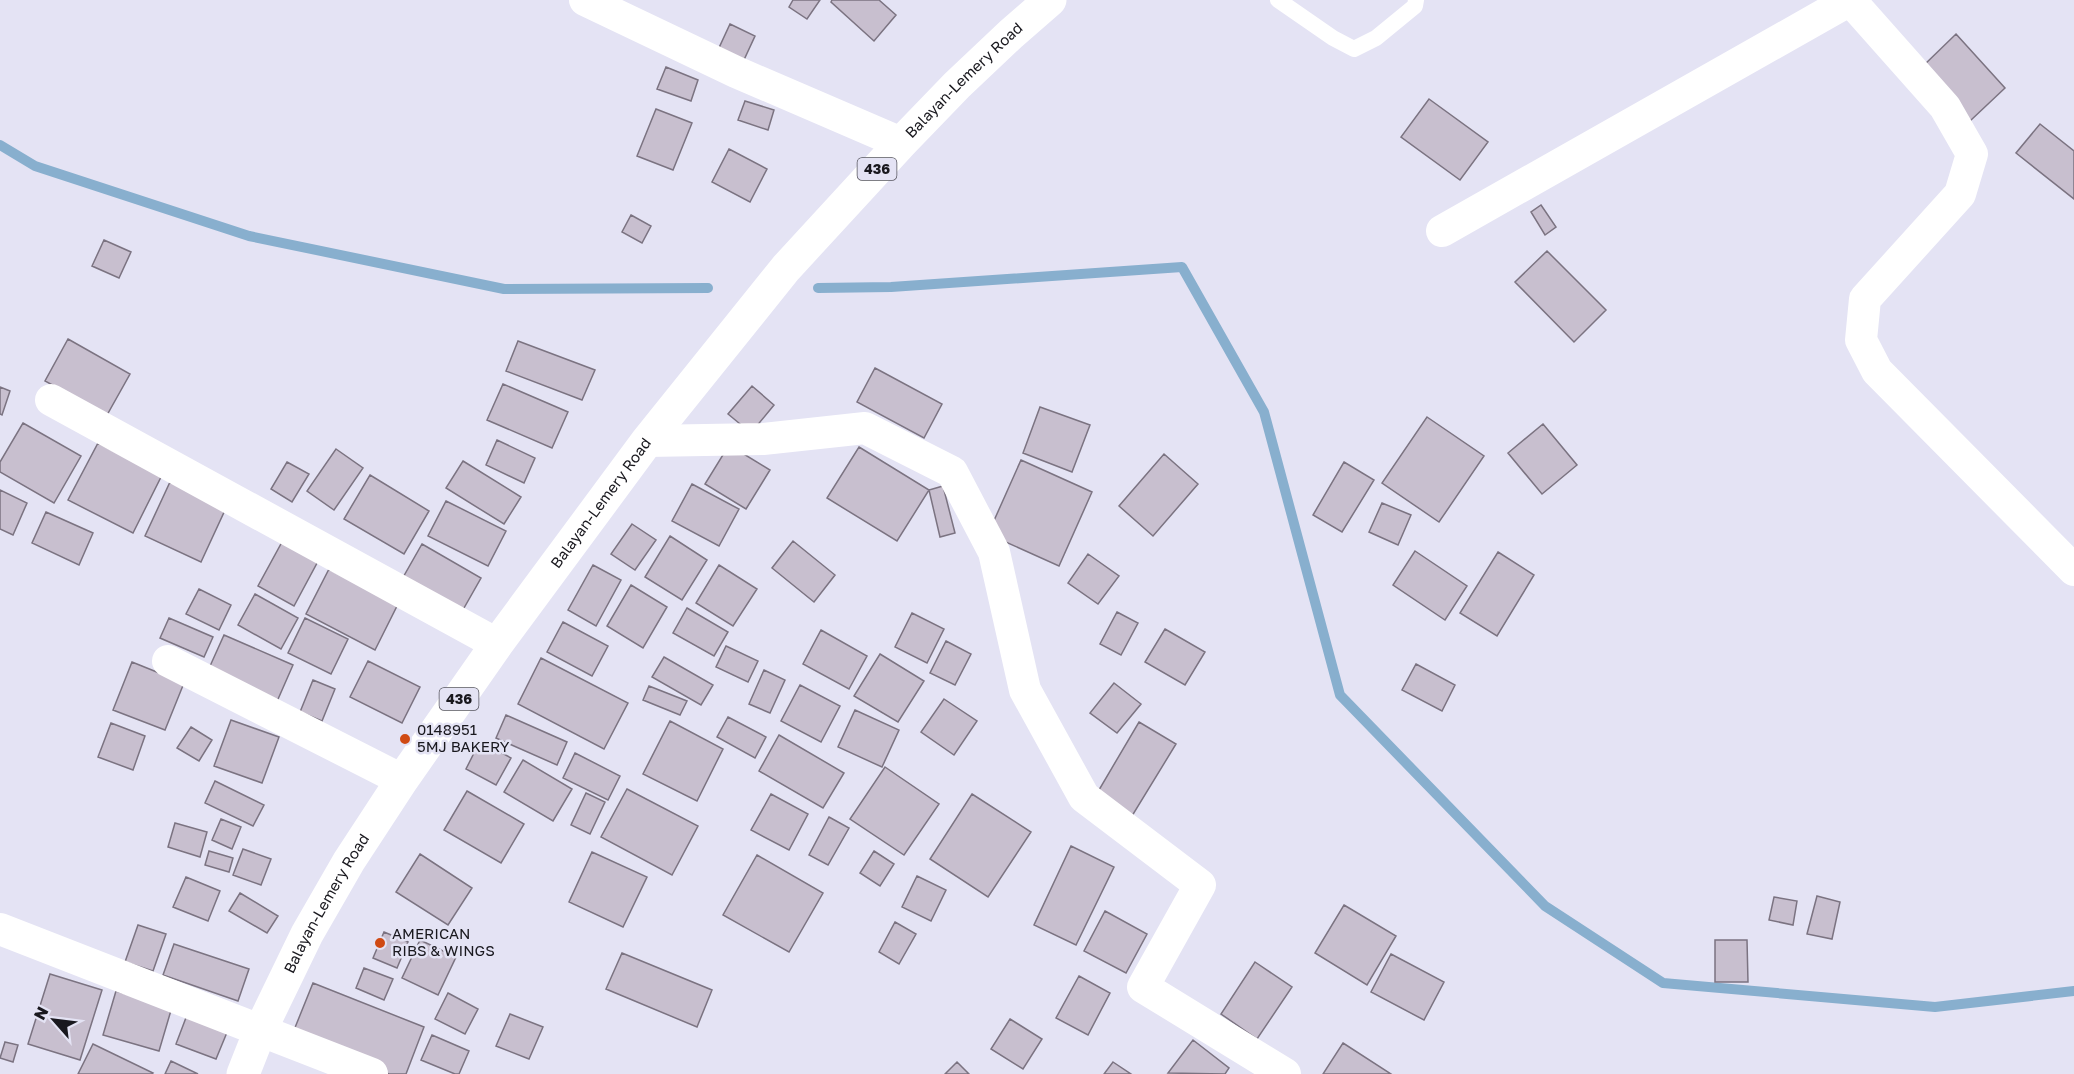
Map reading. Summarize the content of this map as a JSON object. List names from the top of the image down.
{
  "streets": {
    "main road": ["Balayan-Lemery Road", "436"]
  },
  "places": ["0148951 5MJ BAKERY", "AMERICAN RIBS & WINGS"],
  "north": "top left"
}
